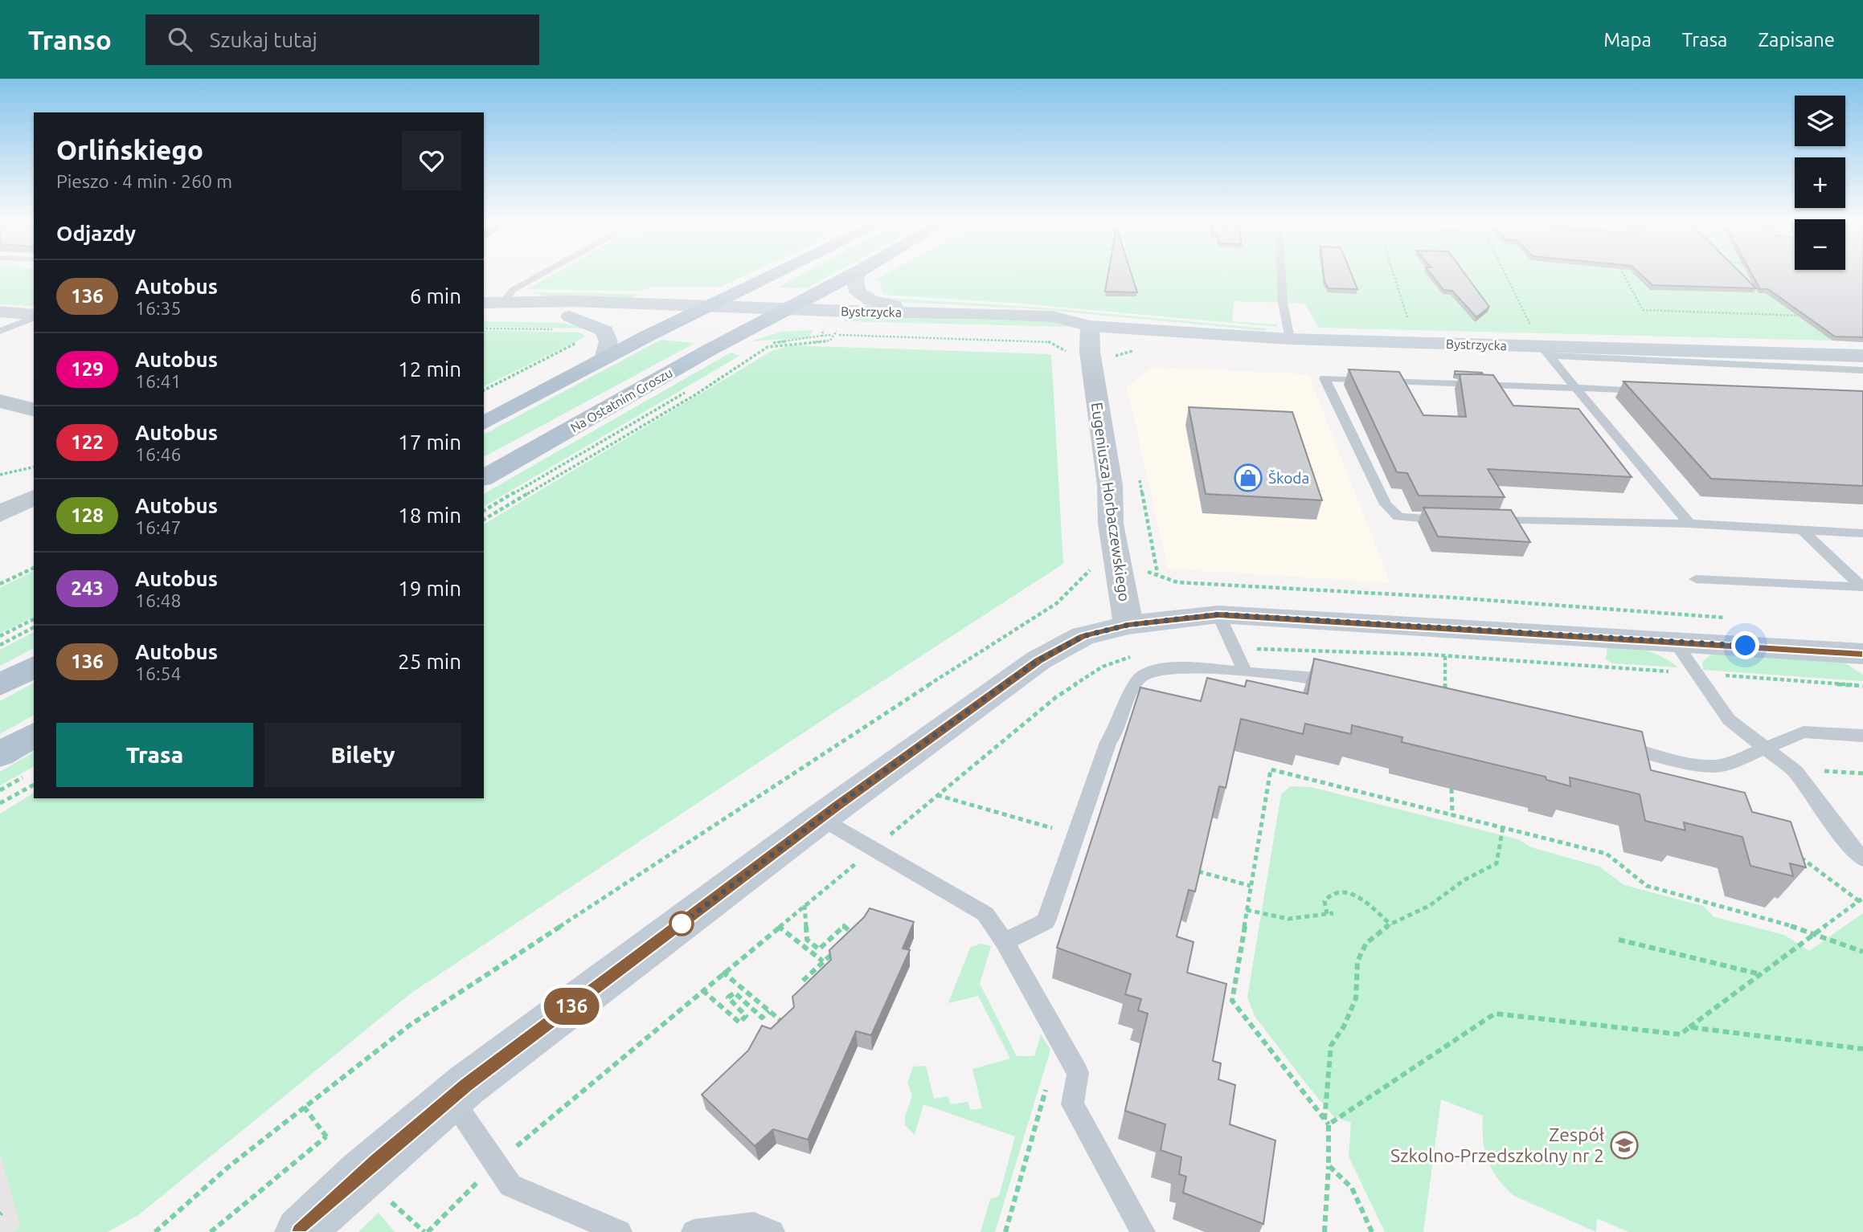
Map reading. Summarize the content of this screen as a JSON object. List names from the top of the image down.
{
  "streets": {
    "main road": ["Na Ostatnim Groszu"],
    "street": ["Bystrzycka", "Eugeniusza Horbaczewskiego"]
  },
  "crossings": [
    ["Bystrzycka", "Na Ostatnim Groszu"],
    ["Bystrzycka", "Eugeniusza Horbaczewskiego"]
  ],
  "places": {
    "shop": ["Škoda"],
    "school or university": ["Zespół Szkolno-Przedszkolny nr 2"]
  },
  "lines": ["bus line 136"],
  "page": {
    "header": "Transo",
    "search": "Szukaj tutaj",
    "nav": ["Mapa", "Trasa", "Zapisane"],
    "on_map": "136",
    "map_buttons": ["+", "−"],
    "heading": [
      ["Orlińskiego", "Pieszo · 4 min · 260 m"],
      "Odjazdy"
    ],
    "list": [
      {
        "mark": "136",
        "name": "Autobus",
        "note": "16:35",
        "value": "6 min"
      },
      {
        "mark": "129",
        "name": "Autobus",
        "note": "16:41",
        "value": "12 min"
      },
      {
        "mark": "122",
        "name": "Autobus",
        "note": "16:46",
        "value": "17 min"
      },
      {
        "mark": "128",
        "name": "Autobus",
        "note": "16:47",
        "value": "18 min"
      },
      {
        "mark": "243",
        "name": "Autobus",
        "note": "16:48",
        "value": "19 min"
      },
      {
        "mark": "136",
        "name": "Autobus",
        "note": "16:54",
        "value": "25 min"
      }
    ],
    "buttons": ["Trasa", "Bilety"]
  }
}
